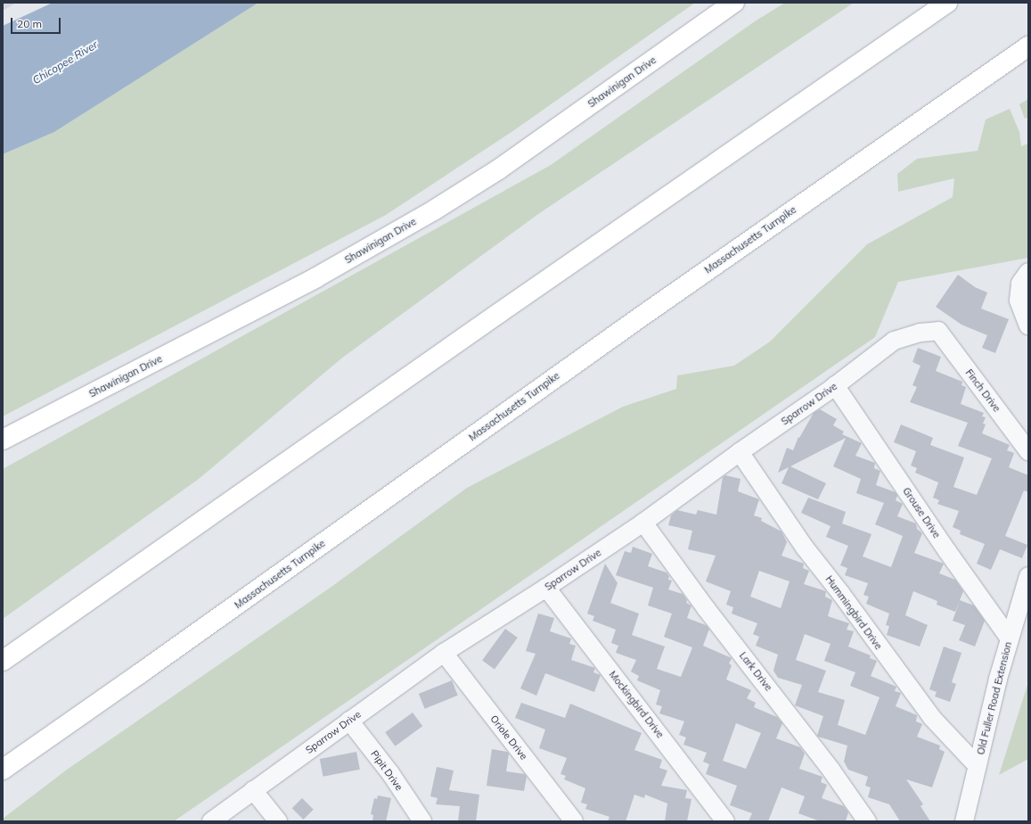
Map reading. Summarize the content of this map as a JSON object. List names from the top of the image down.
{
  "streets": {
    "main road": ["Shawinigan Drive", "Massachusetts Turnpike"],
    "street": [
      "Finch Drive",
      "Sparrow Drive",
      "Grouse Drive",
      "Hummingbird Drive",
      "Lark Drive",
      "Old Fuller Road Extension",
      "Mockingbird Drive",
      "Oriole Drive",
      "Pipit Drive"
    ]
  },
  "crossings": [
    ["Finch Drive", "Sparrow Drive"],
    ["Sparrow Drive", "Grouse Drive"],
    ["Sparrow Drive", "Hummingbird Drive"],
    ["Sparrow Drive", "Lark Drive"],
    ["Sparrow Drive", "Mockingbird Drive"],
    ["Sparrow Drive", "Oriole Drive"],
    ["Sparrow Drive", "Pipit Drive"],
    ["Grouse Drive", "Old Fuller Road Extension"],
    ["Hummingbird Drive", "Old Fuller Road Extension"]
  ],
  "water": ["Chicopee River"],
  "scale_bar": "20 m"
}
